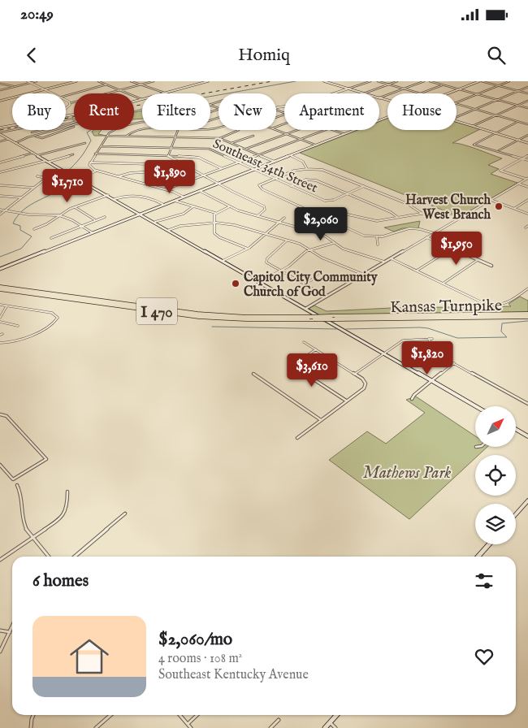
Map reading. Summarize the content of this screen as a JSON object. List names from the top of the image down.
{
  "streets": {
    "highway": ["Kansas Turnpike", "I 470"],
    "street": ["Southeast 34th Street"]
  },
  "parks": ["Mathews Park"],
  "places": ["Harvest Church West Branch", "Capitol City Community Church of God"],
  "north": "top right",
  "page": {
    "status": "20:49",
    "header": "Homiq",
    "chip": [
      "Buy",
      "Rent",
      "Filters",
      "New",
      "Apartment",
      "House"
    ],
    "price": [
      "$1,890",
      "$1,710",
      "$2,060",
      "$1,950",
      "$1,820",
      "$3,610"
    ],
    "heading": "6 homes",
    "list": [
      {
        "name": "$2,060/mo",
        "note": "4 rooms · 108 m² · Southeast Kentucky Avenue"
      }
    ]
  }
}
